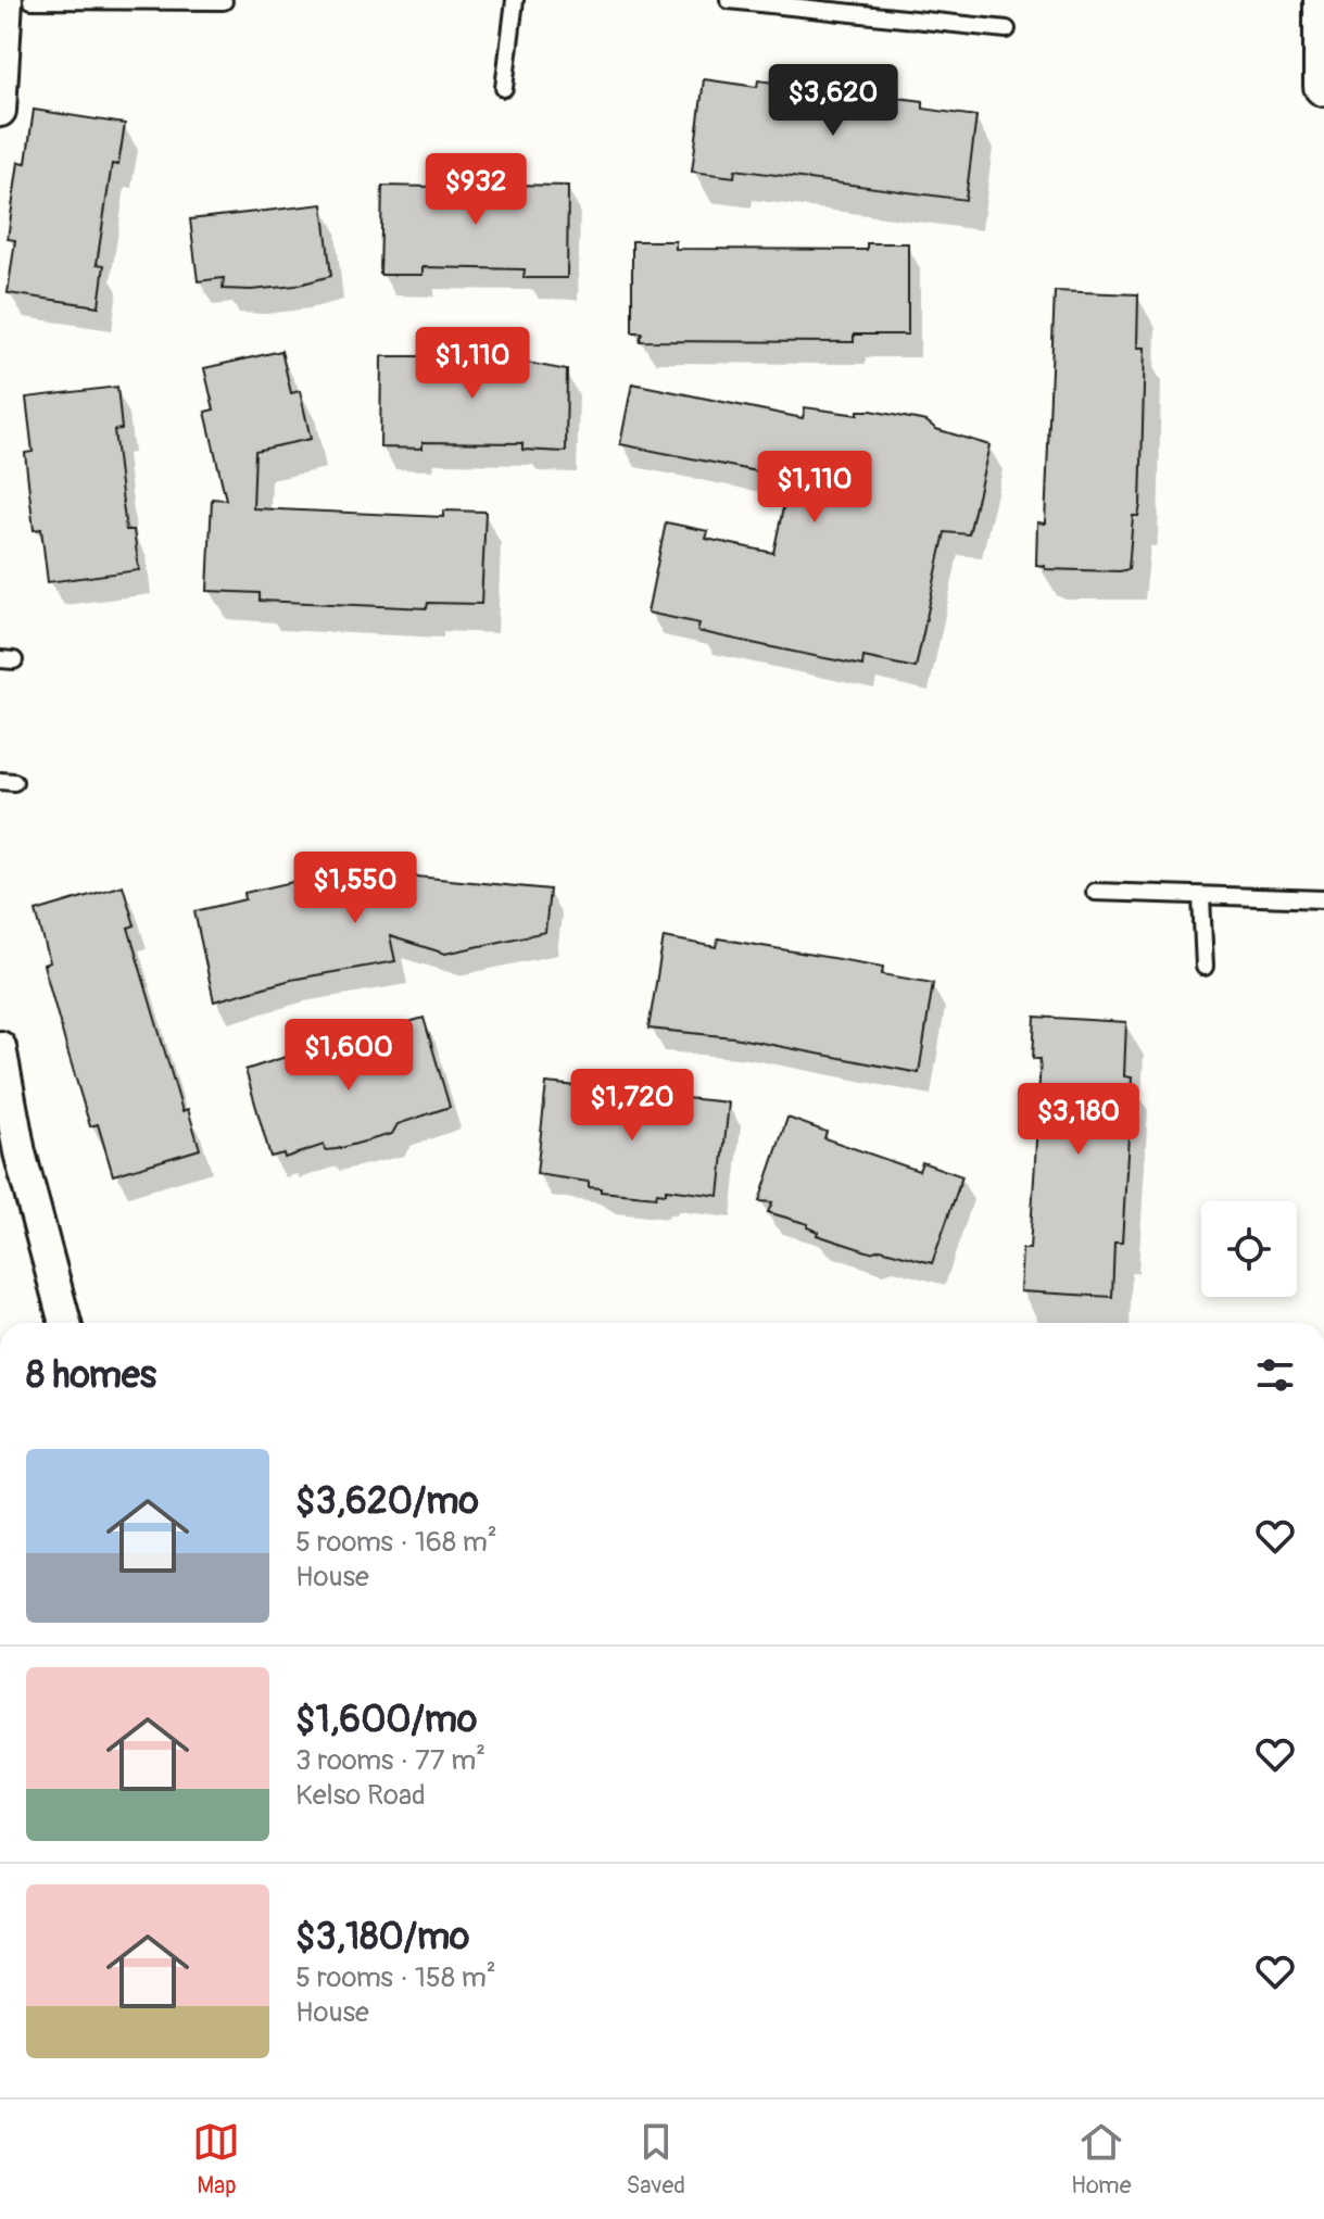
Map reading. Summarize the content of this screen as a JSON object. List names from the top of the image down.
{
  "page": {
    "price": [
      "$3,620",
      "$932",
      "$1,110",
      "$1,110",
      "$1,550",
      "$1,600",
      "$1,720",
      "$3,180"
    ],
    "heading": "8 homes",
    "list": [
      {
        "name": "$3,620/mo",
        "note": "5 rooms · 168 m² · House"
      },
      {
        "name": "$1,600/mo",
        "note": "3 rooms · 77 m² · Kelso Road"
      },
      {
        "name": "$3,180/mo",
        "note": "5 rooms · 158 m² · House"
      }
    ],
    "tabs": ["Map", "Saved", "Home"]
  }
}
